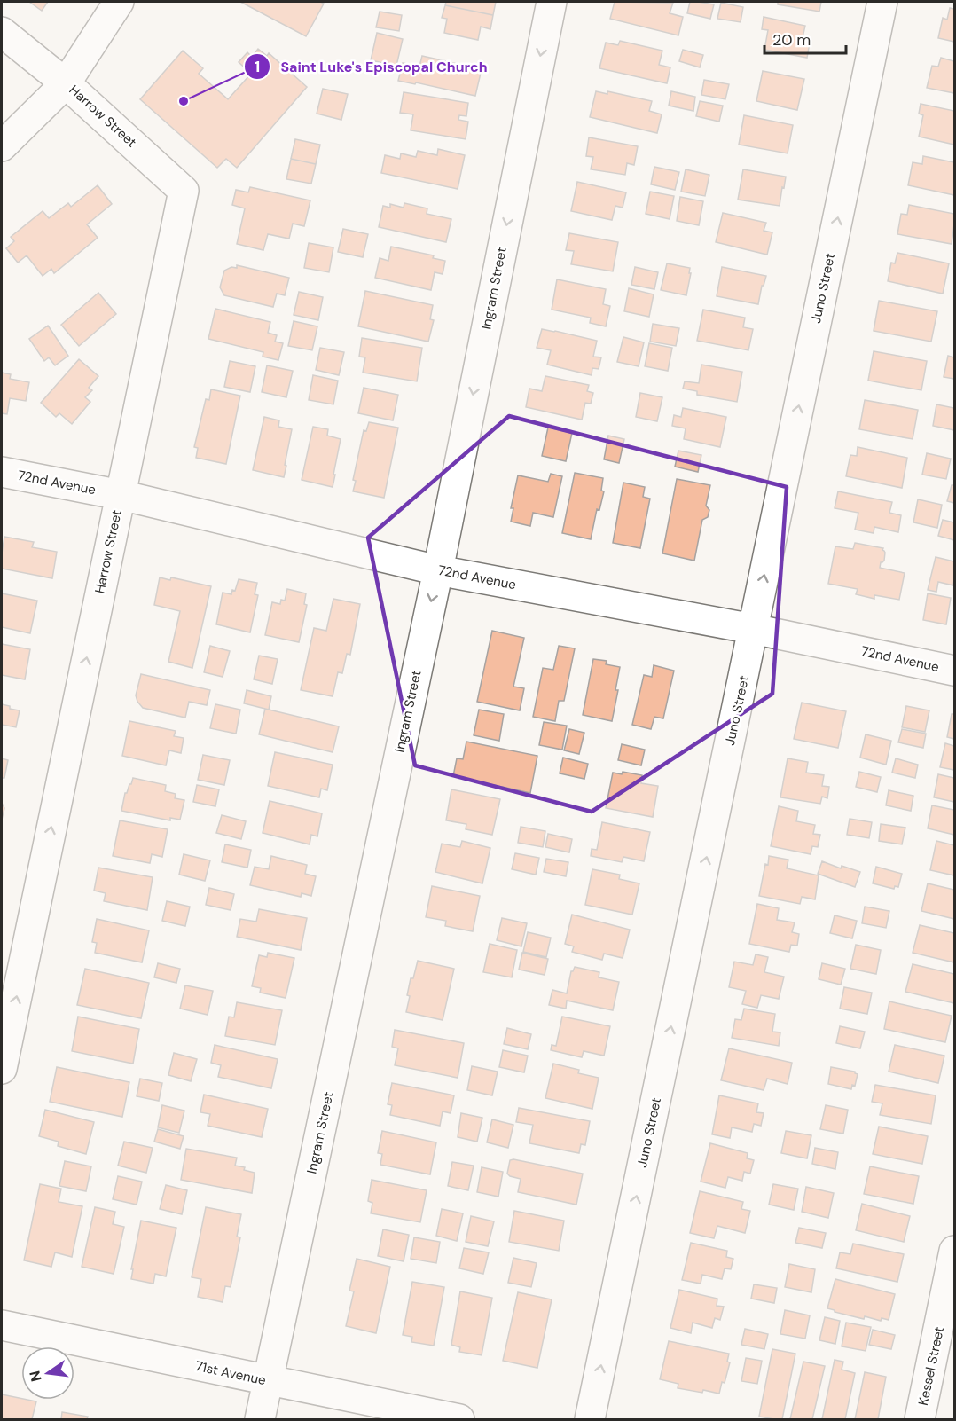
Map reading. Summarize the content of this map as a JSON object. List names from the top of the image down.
{
  "streets": {
    "street": [
      "Harrow Street",
      "Ingram Street",
      "Juno Street",
      "72nd Avenue",
      "Kessel Street",
      "71st Avenue"
    ]
  },
  "crossings": [
    ["Harrow Street", "72nd Avenue"],
    ["Ingram Street", "72nd Avenue"],
    ["Ingram Street", "71st Avenue"],
    ["Juno Street", "72nd Avenue"]
  ],
  "one_way": ["Harrow Street", "Ingram Street", "Juno Street"],
  "places": ["Saint Luke's Episcopal Church"],
  "scale_bar": "20 m",
  "north": "left"
}
